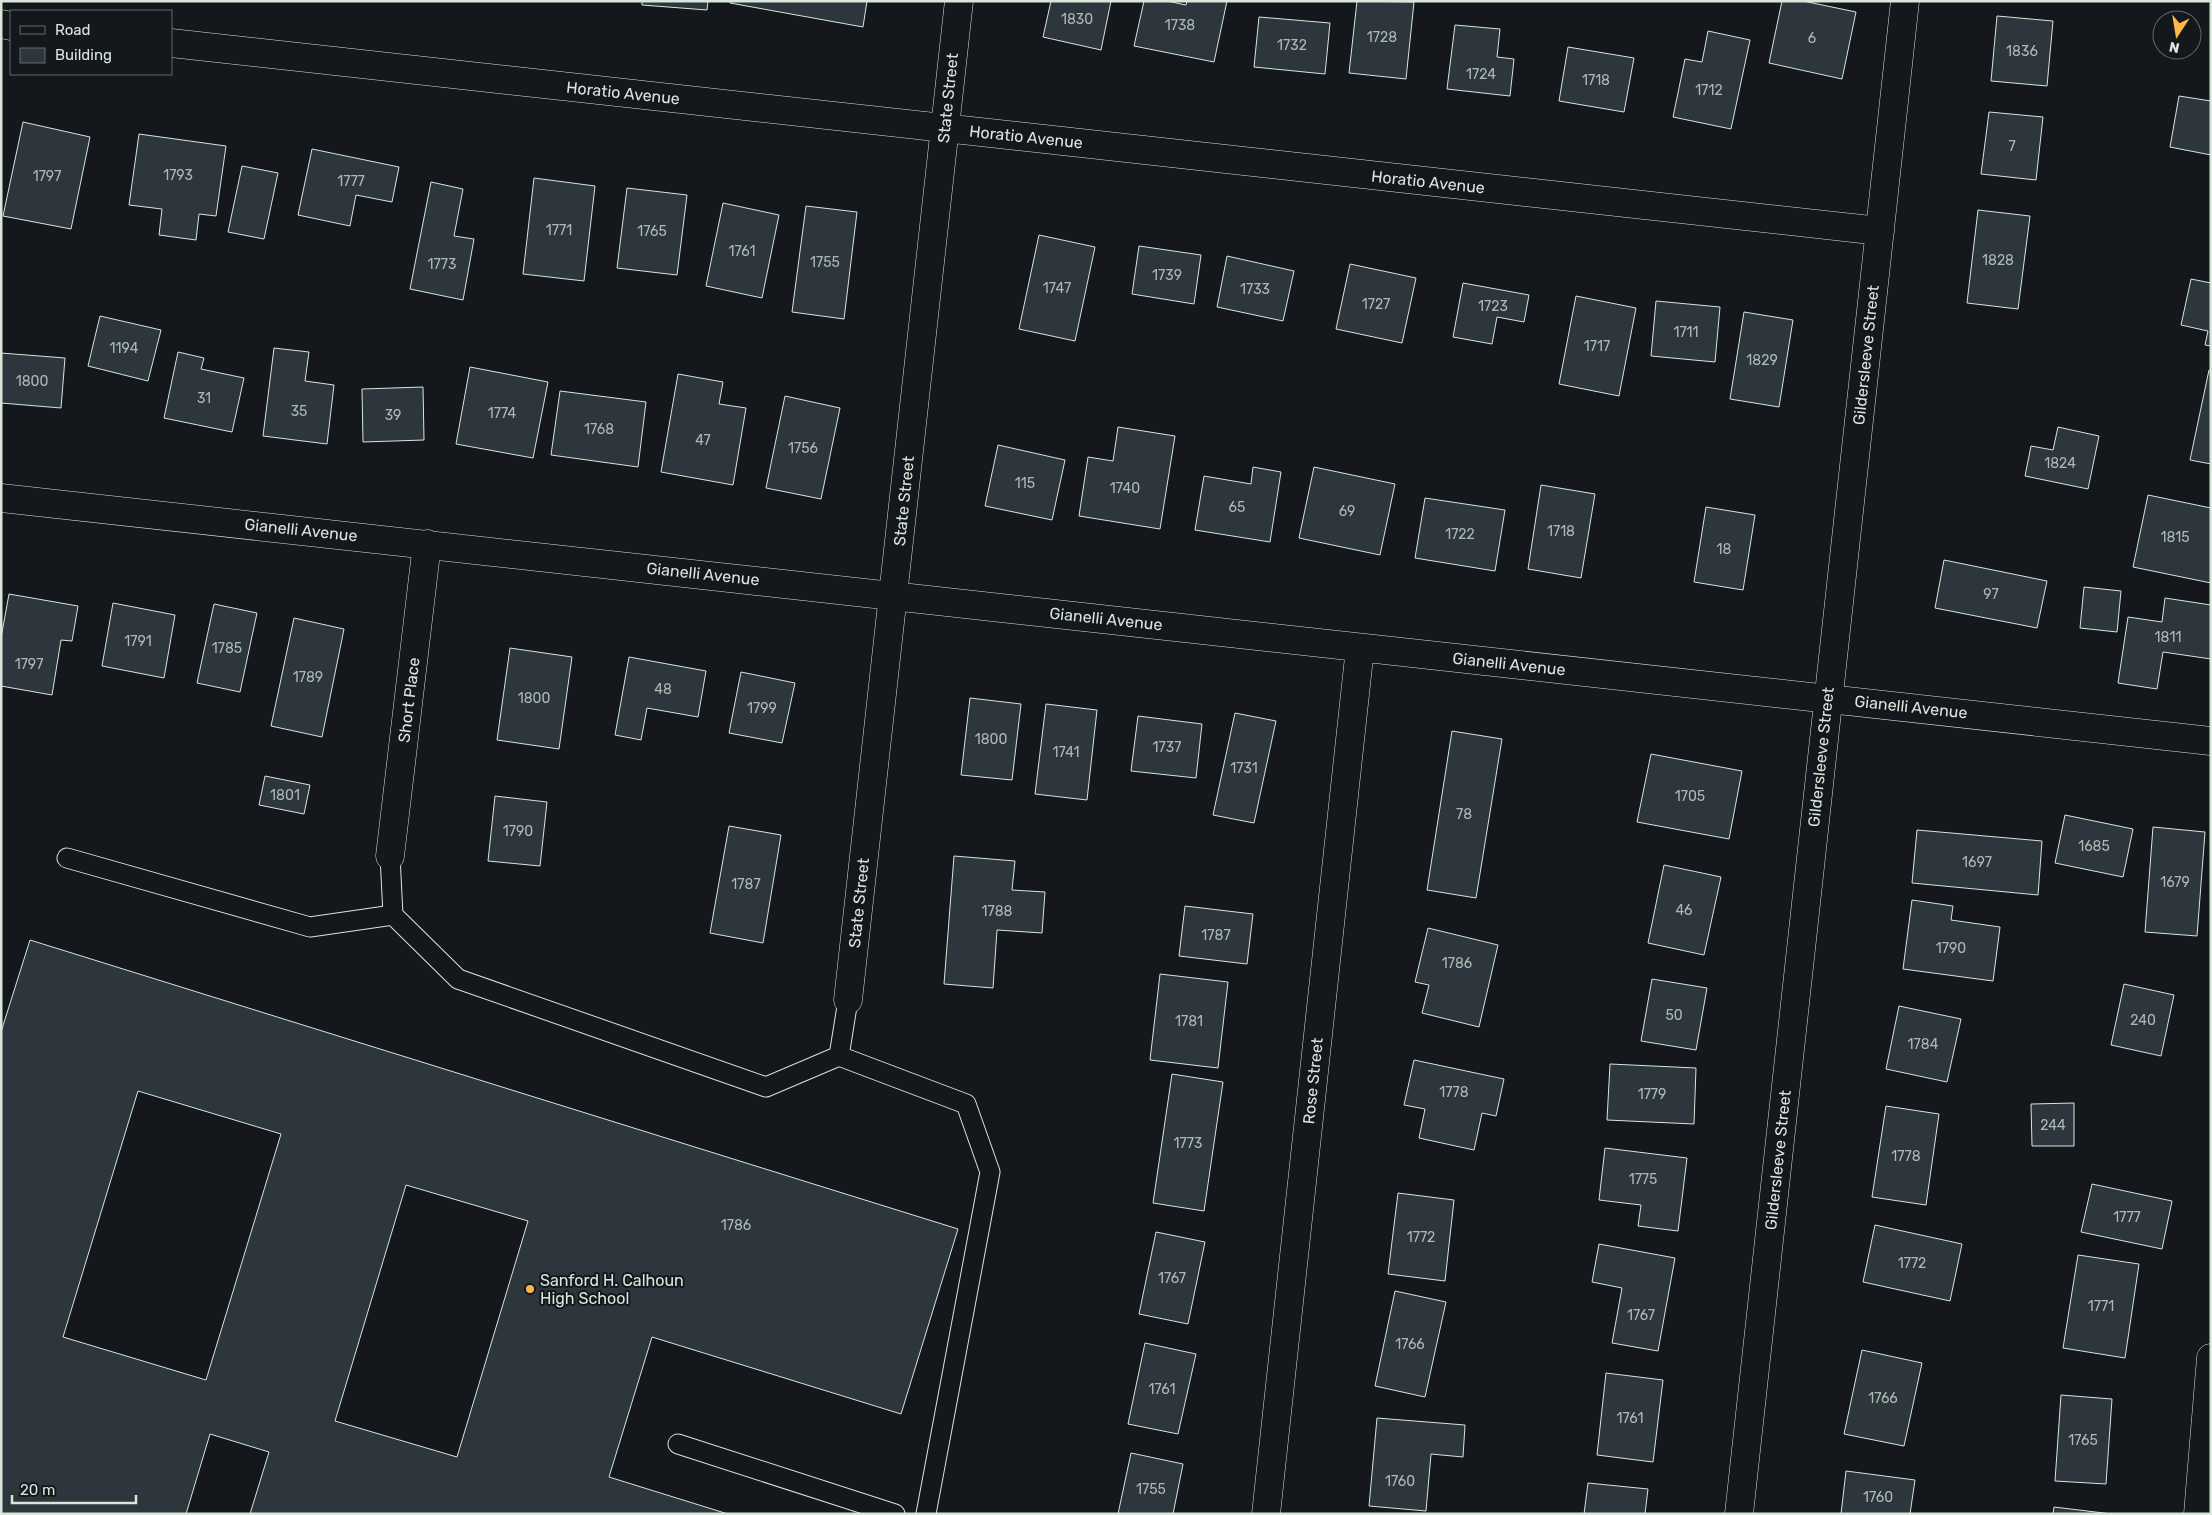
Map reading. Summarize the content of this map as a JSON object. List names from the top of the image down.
{
  "streets": {
    "street": [
      "Horatio Avenue",
      "State Street",
      "Gildersleeve Street",
      "Gianelli Avenue",
      "Short Place",
      "Rose Street"
    ]
  },
  "crossings": [
    ["Horatio Avenue", "State Street"],
    ["Horatio Avenue", "Gildersleeve Street"],
    ["State Street", "Gianelli Avenue"],
    ["Gildersleeve Street", "Gianelli Avenue"],
    ["Gianelli Avenue", "Short Place"],
    ["Gianelli Avenue", "Rose Street"]
  ],
  "places": ["Sanford H. Calhoun High School"],
  "house_numbers": [
    "1830",
    "1738",
    "1728",
    "6",
    "1732",
    "1836",
    "1724",
    "1718",
    "1712",
    "7",
    "1793",
    "1797",
    "1777",
    "1771",
    "1765",
    "1761",
    "1828",
    "1755",
    "1773",
    "1739",
    "1747",
    "1733",
    "1727",
    "1723",
    "1711",
    "1717",
    "1194",
    "1829",
    "1800",
    "31",
    "35",
    "1774",
    "39",
    "1768",
    "47",
    "1756",
    "1824",
    "115",
    "1740",
    "65",
    "69",
    "1718",
    "1722",
    "1815",
    "18",
    "97",
    "1811",
    "1791",
    "1785",
    "1797",
    "1789",
    "48",
    "1800",
    "1799",
    "1800",
    "1737",
    "1741",
    "1731",
    "1801",
    "1705",
    "78",
    "1790",
    "1685",
    "1697",
    "1679",
    "1787",
    "46",
    "1788",
    "1787",
    "1790",
    "1786",
    "50",
    "240",
    "1781",
    "1784",
    "1778",
    "1779",
    "244",
    "1773",
    "1778",
    "1775",
    "1777",
    "1786",
    "1772",
    "1772",
    "1767",
    "1771",
    "1767",
    "1766",
    "1761",
    "1766",
    "1761",
    "1765",
    "1760",
    "1755",
    "1760"
  ],
  "legend": ["Road", "Building"],
  "scale_bar": "20 m",
  "north": "bottom"
}
